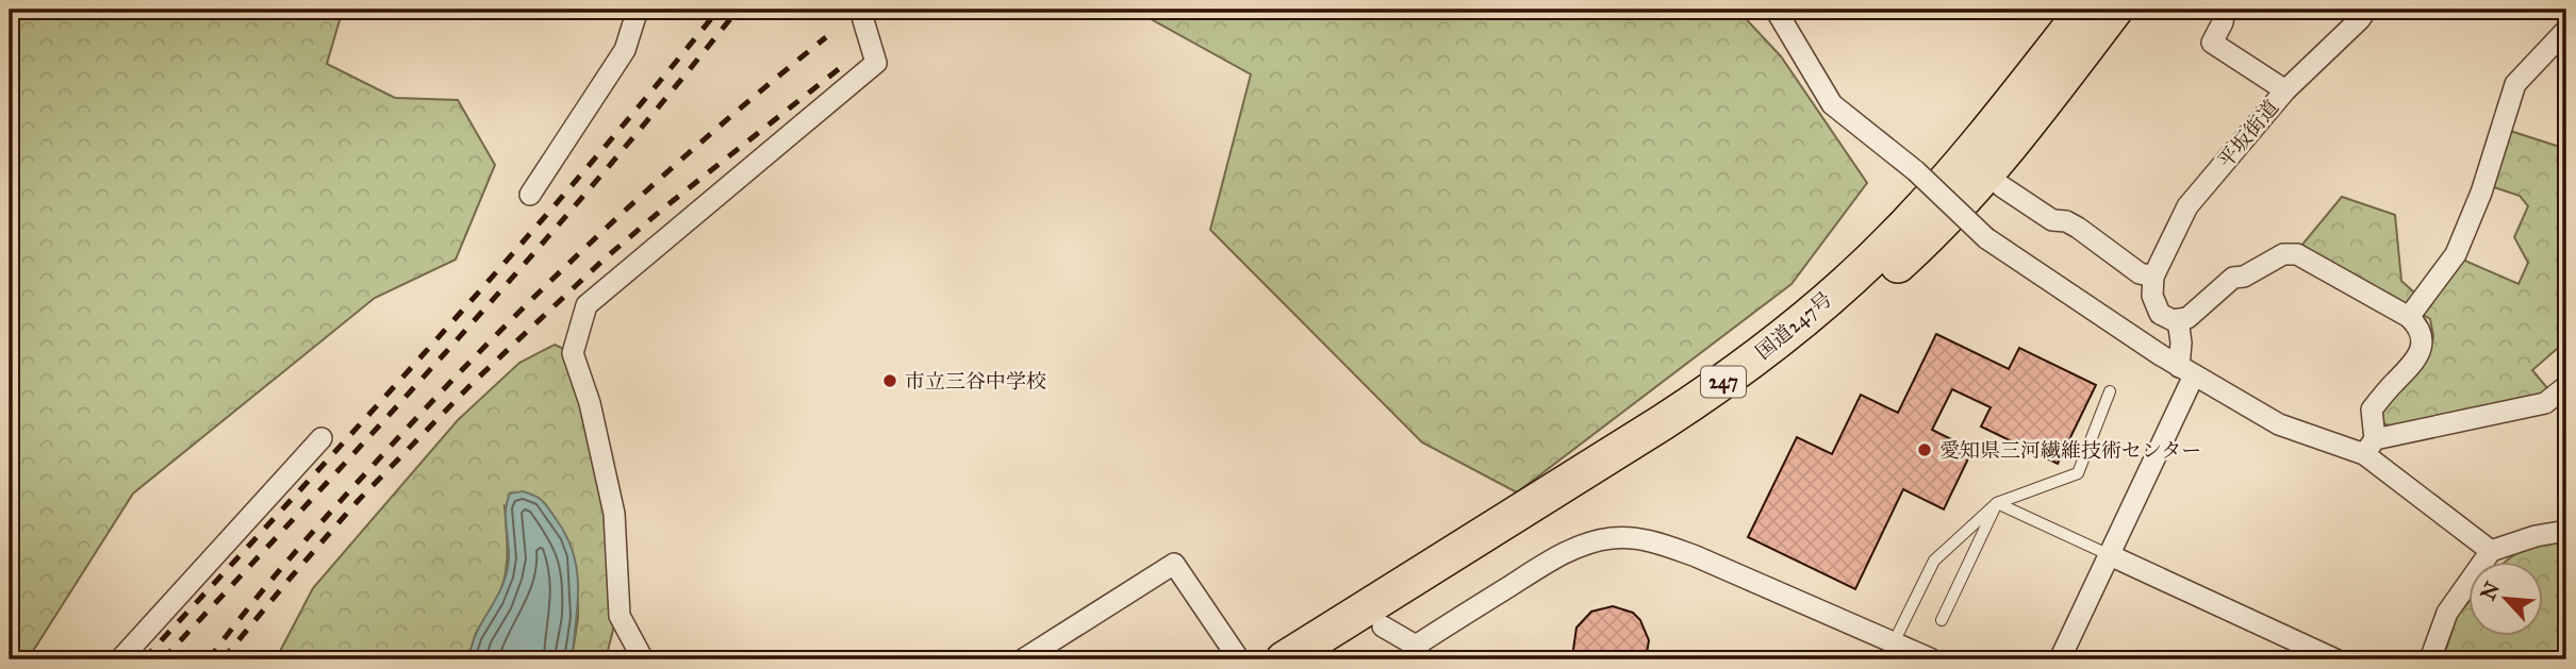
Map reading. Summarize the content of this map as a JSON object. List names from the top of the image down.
{
  "streets": {
    "highway": ["国道247号", "247"],
    "street": ["平坂街道"]
  },
  "places": ["市立三谷中学校", "愛知県三河繊維技術センター"],
  "north": "top left"
}
